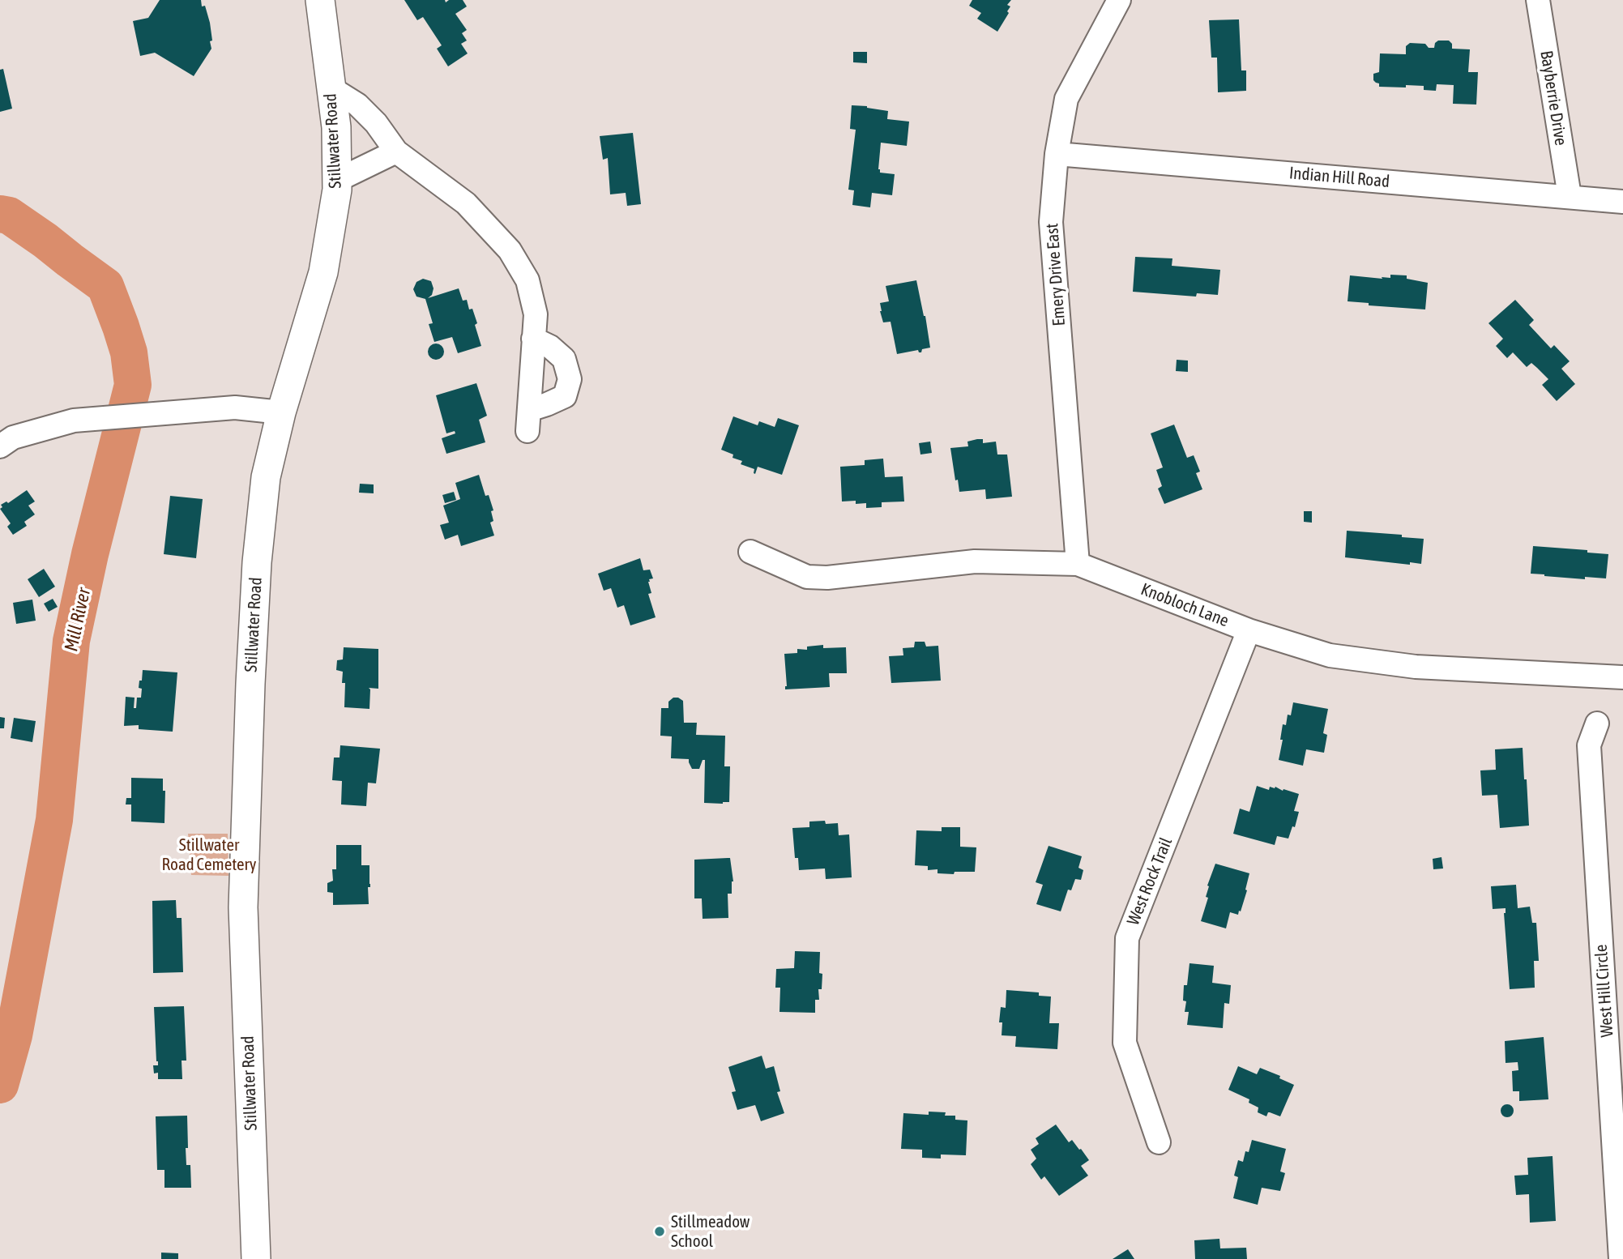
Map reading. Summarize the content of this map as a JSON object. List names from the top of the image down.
{
  "streets": {
    "main road": ["Stillwater Road"],
    "street": [
      "Bayberrie Drive",
      "Indian Hill Road",
      "Emery Drive East",
      "Knobloch Lane",
      "West Rock Trail",
      "West Hill Circle"
    ]
  },
  "crossings": [
    ["Bayberrie Drive", "Indian Hill Road"],
    ["Indian Hill Road", "Emery Drive East"],
    ["Emery Drive East", "Knobloch Lane"],
    ["Knobloch Lane", "West Rock Trail"]
  ],
  "water": ["Mill River"],
  "parks": ["Stillwater Road Cemetery"],
  "places": ["Stillmeadow School"]
}
